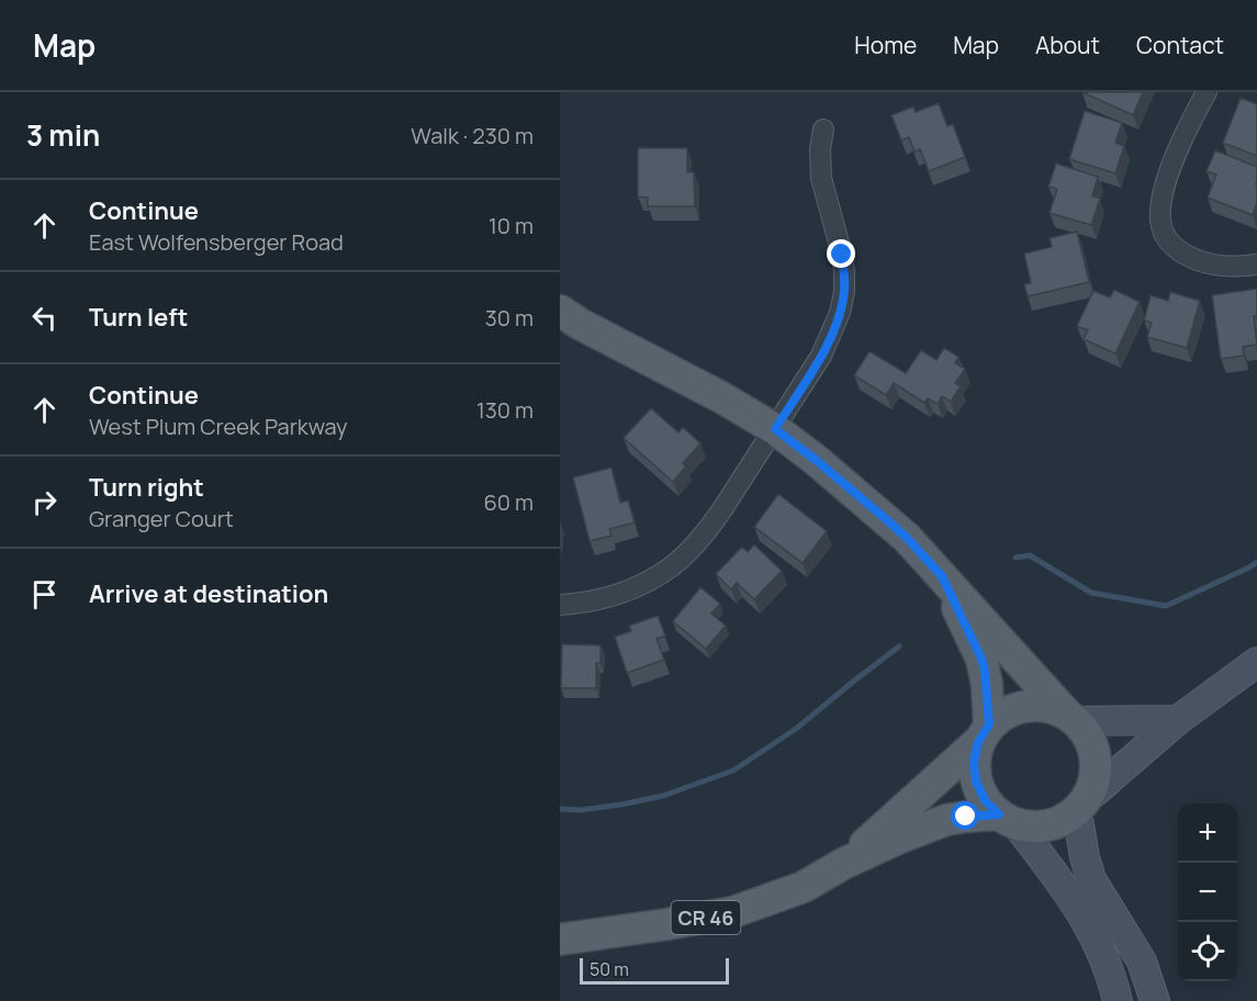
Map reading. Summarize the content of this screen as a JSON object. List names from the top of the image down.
{
  "streets": {
    "main road": ["CR 46"]
  },
  "scale_bar": "50 m",
  "page": {
    "header": "Map",
    "nav": [
      "Home",
      "Map",
      "About",
      "Contact"
    ],
    "heading": ["3 min", "Walk · 230 m"],
    "list": [
      ["Continue", "East Wolfensberger Road", "10 m"],
      ["Turn left", "30 m"],
      ["Continue", "West Plum Creek Parkway", "130 m"],
      ["Turn right", "Granger Court", "60 m"],
      "Arrive at destination"
    ],
    "map_buttons": ["+", "−"],
    "scale": "50 m"
  }
}
